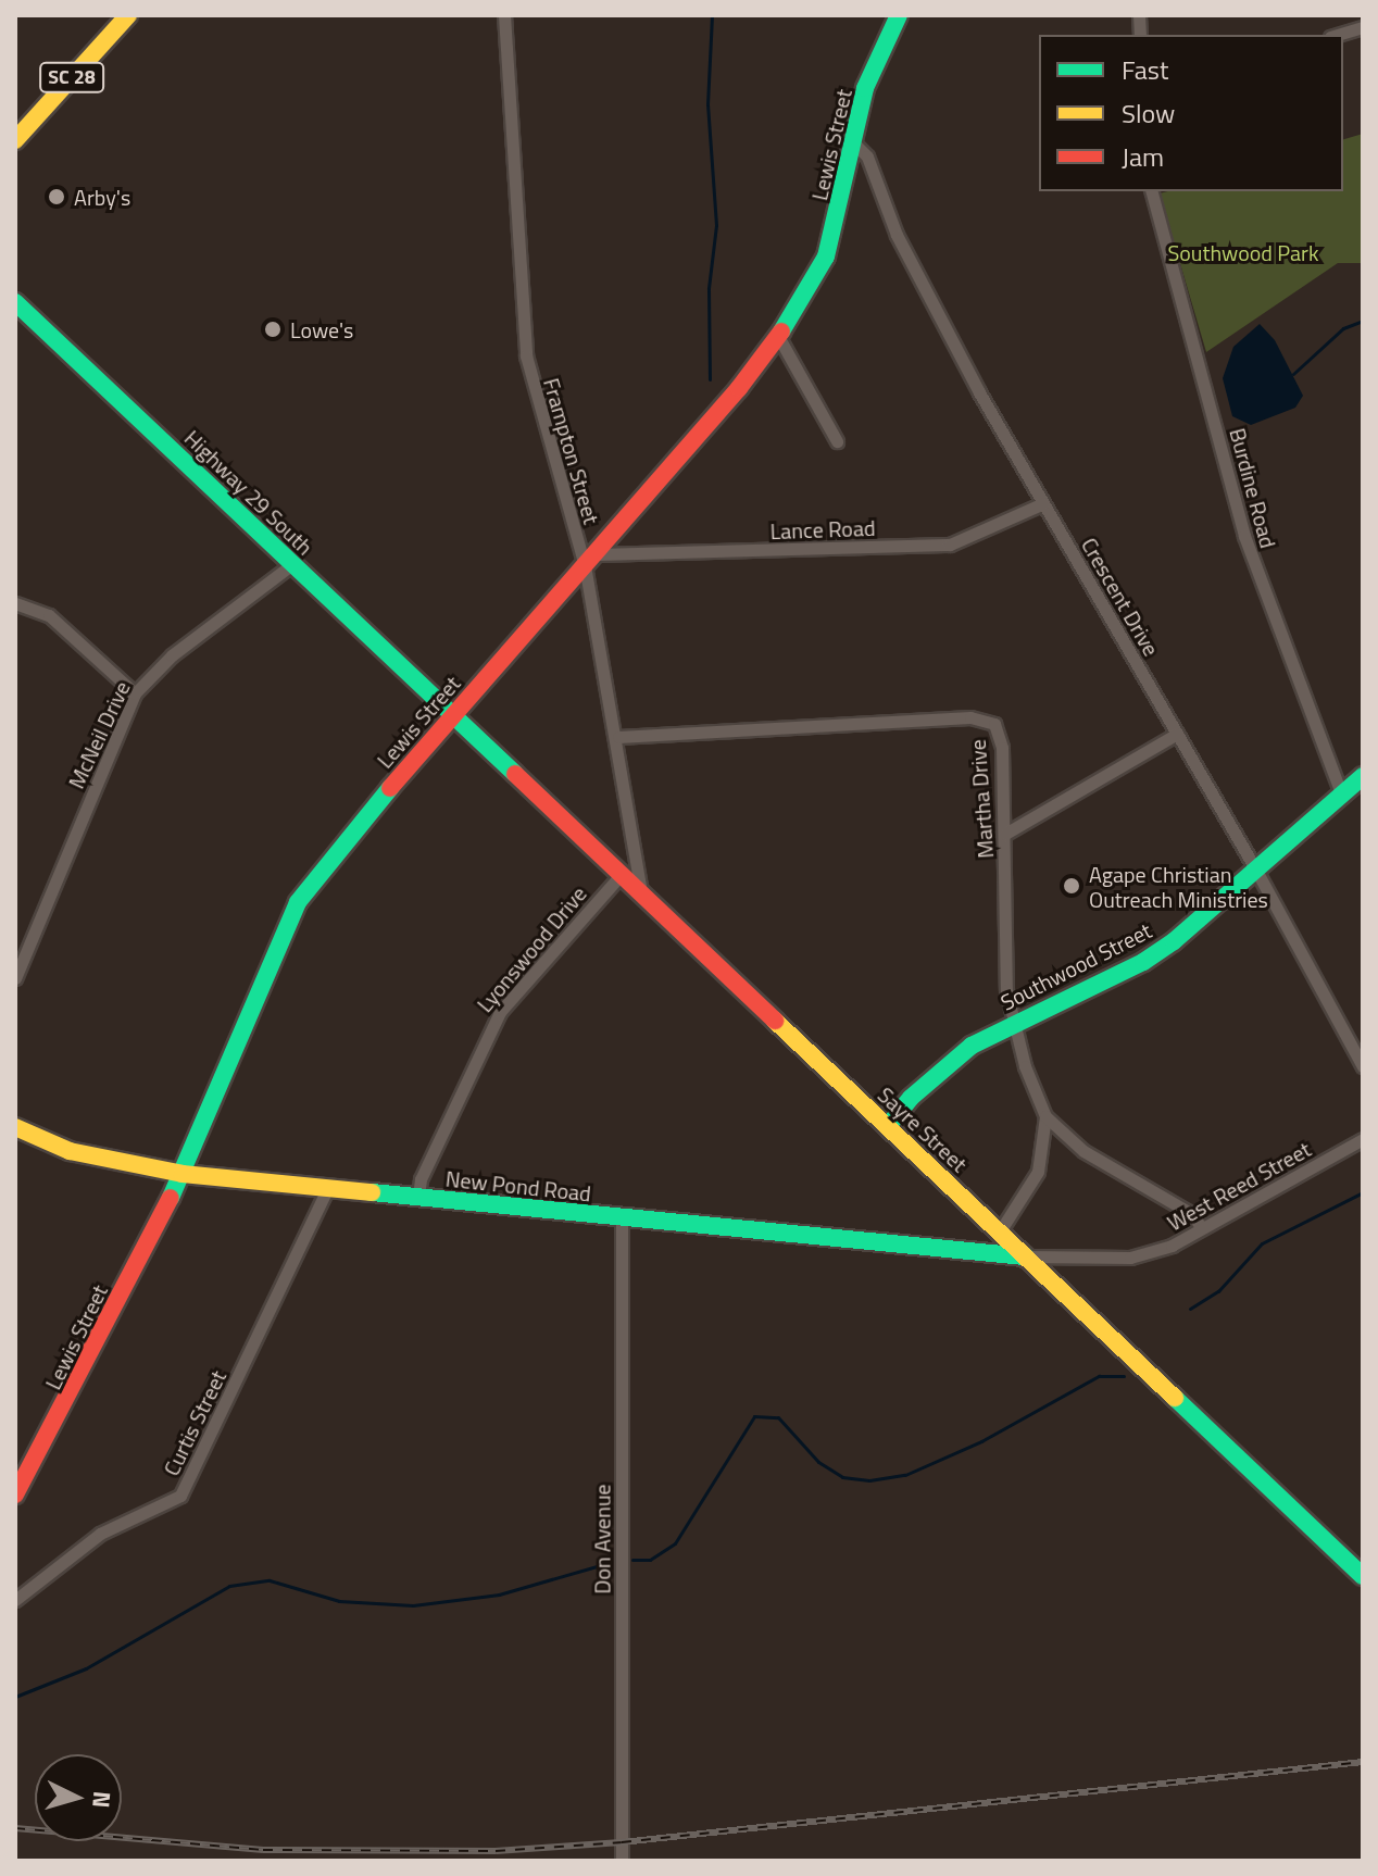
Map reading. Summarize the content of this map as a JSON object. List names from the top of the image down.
{
  "streets": {
    "main road": [
      "SC 28",
      "Lewis Street",
      "Highway 29 South",
      "Southwood Street",
      "Sayre Street",
      "New Pond Road"
    ],
    "street": [
      "Frampton Street",
      "Burdine Road",
      "Lance Road",
      "Crescent Drive",
      "McNeil Drive",
      "Martha Drive",
      "Lyonswood Drive",
      "West Reed Street",
      "Curtis Street",
      "Don Avenue"
    ]
  },
  "crossings": [
    ["Lewis Street", "Frampton Street"],
    ["Lewis Street", "Highway 29 South"],
    ["Lewis Street", "Lance Road"],
    ["Lewis Street", "Crescent Drive"],
    ["Lewis Street", "Sayre Street"],
    ["Lewis Street", "New Pond Road"],
    ["Frampton Street", "Lance Road"],
    ["Frampton Street", "Martha Drive"],
    ["Frampton Street", "Sayre Street"],
    ["Burdine Road", "Southwood Street"],
    ["Highway 29 South", "McNeil Drive"],
    ["Highway 29 South", "Sayre Street"],
    ["Lance Road", "Crescent Drive"],
    ["Crescent Drive", "Southwood Street"],
    ["Martha Drive", "Southwood Street"],
    ["Martha Drive", "Sayre Street"],
    ["Lyonswood Drive", "Sayre Street"],
    ["Lyonswood Drive", "New Pond Road"],
    ["Southwood Street", "Sayre Street"],
    ["Sayre Street", "New Pond Road"],
    ["Sayre Street", "West Reed Street"],
    ["New Pond Road", "West Reed Street"],
    ["New Pond Road", "Curtis Street"],
    ["New Pond Road", "Don Avenue"]
  ],
  "parks": ["Southwood Park"],
  "places": ["Arby's", "Lowe's", "Agape Christian Outreach Ministries"],
  "legend": ["Fast", "Slow", "Jam"],
  "north": "right"
}
